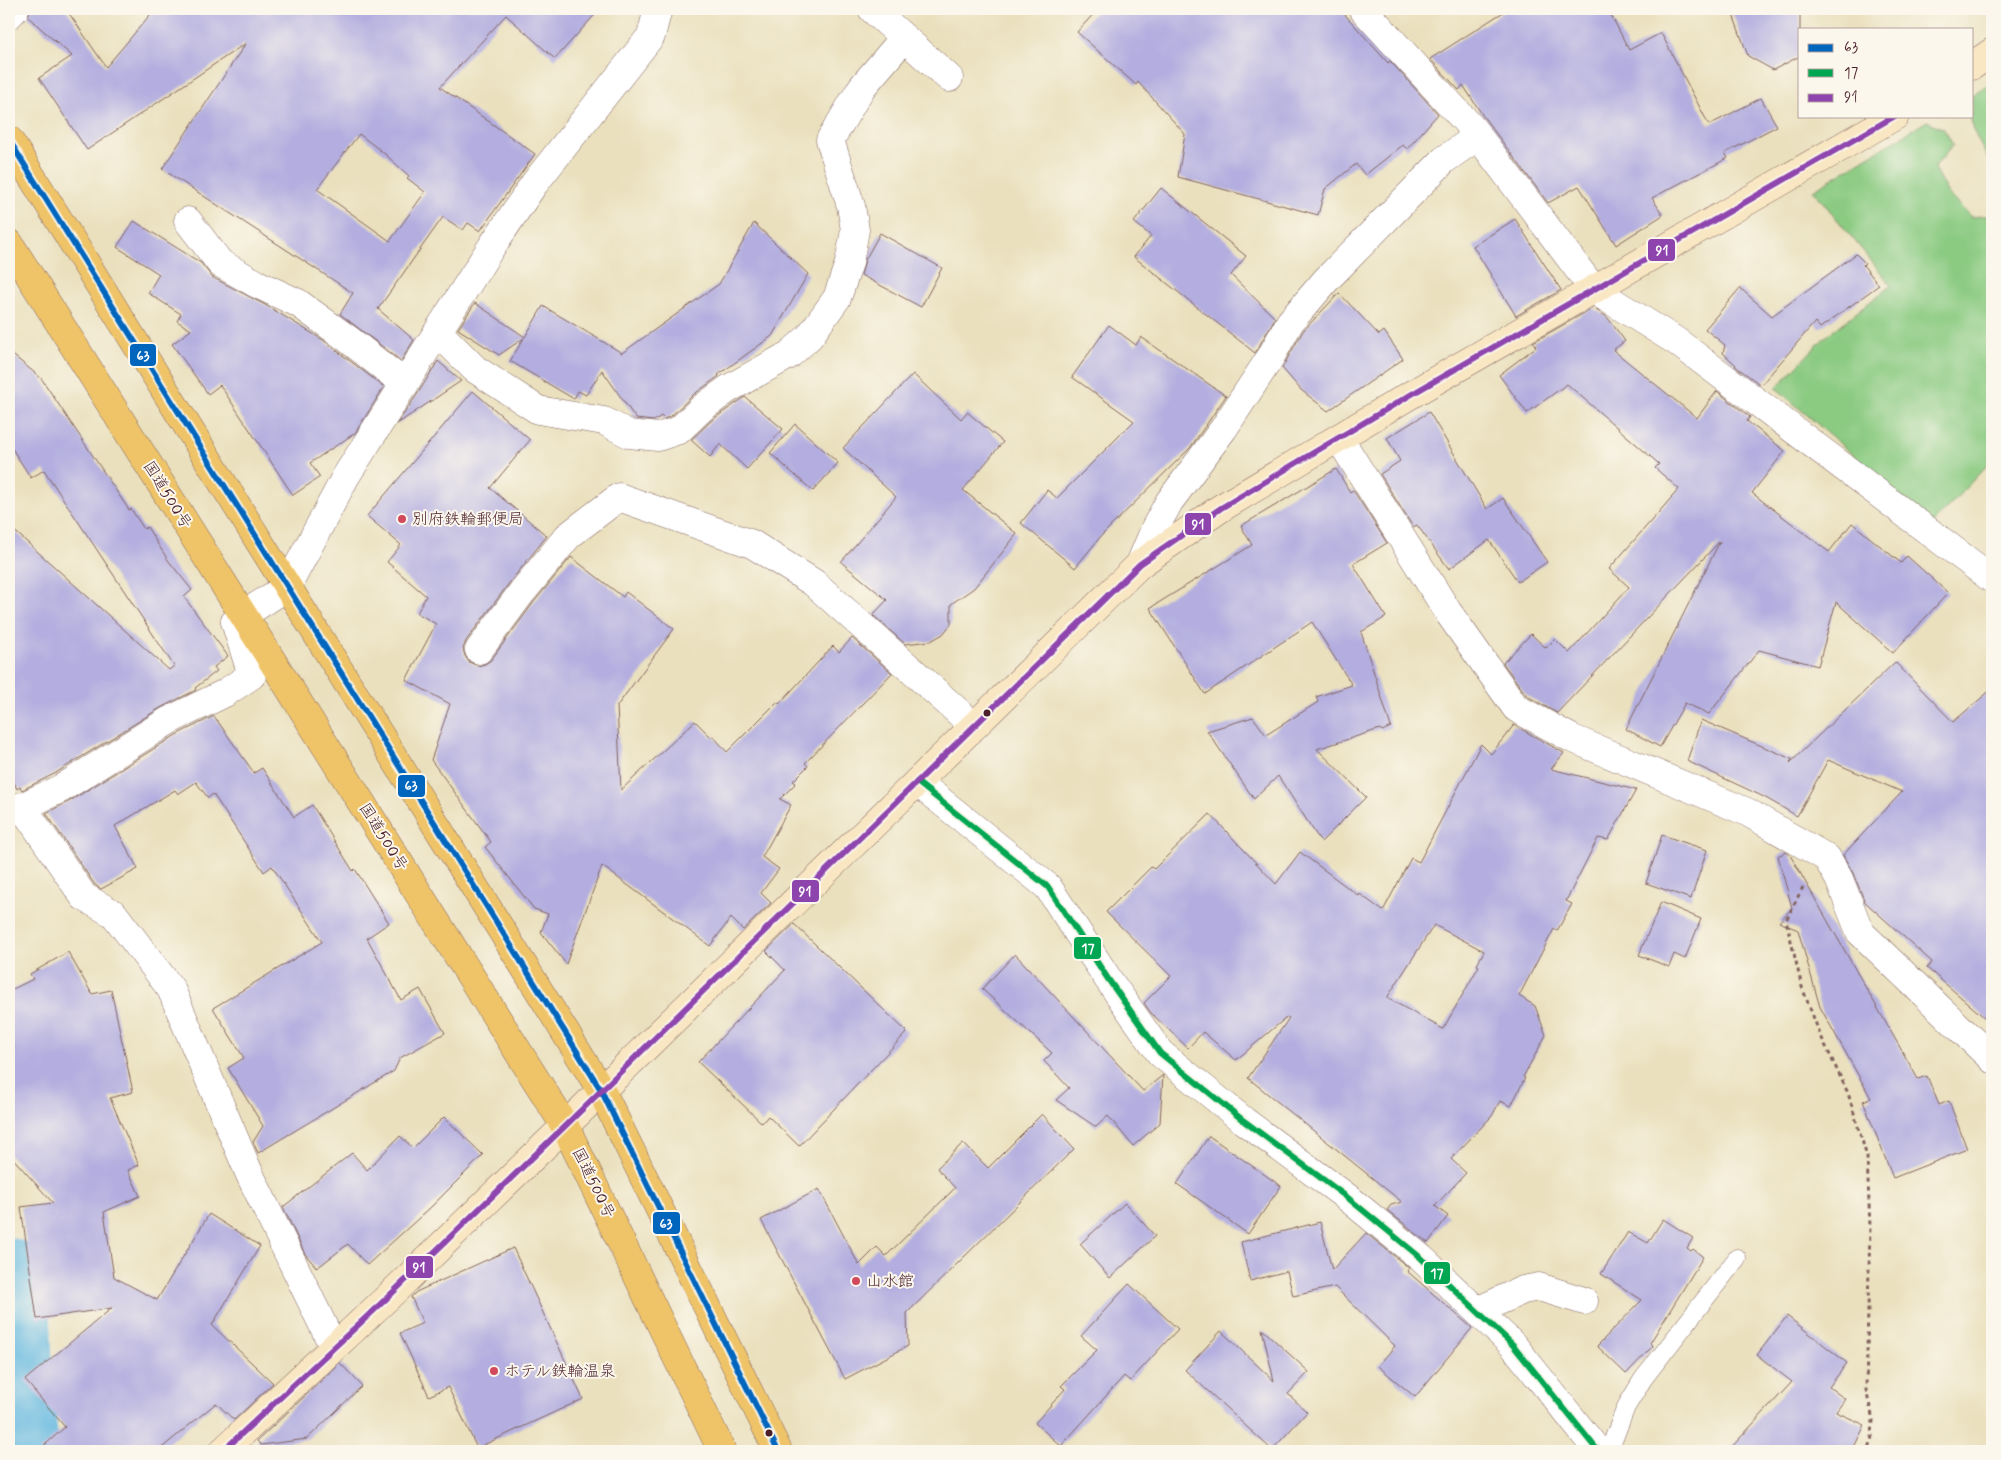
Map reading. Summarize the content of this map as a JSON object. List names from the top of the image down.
{
  "streets": {
    "highway": ["国道500号"]
  },
  "places": ["別府鉄輪郵便局", "山水館", "ホテル鉄輪温泉"],
  "lines": ["transit line 91", "transit line 63", "transit line 17"],
  "legend": ["63", "17", "91"]
}
